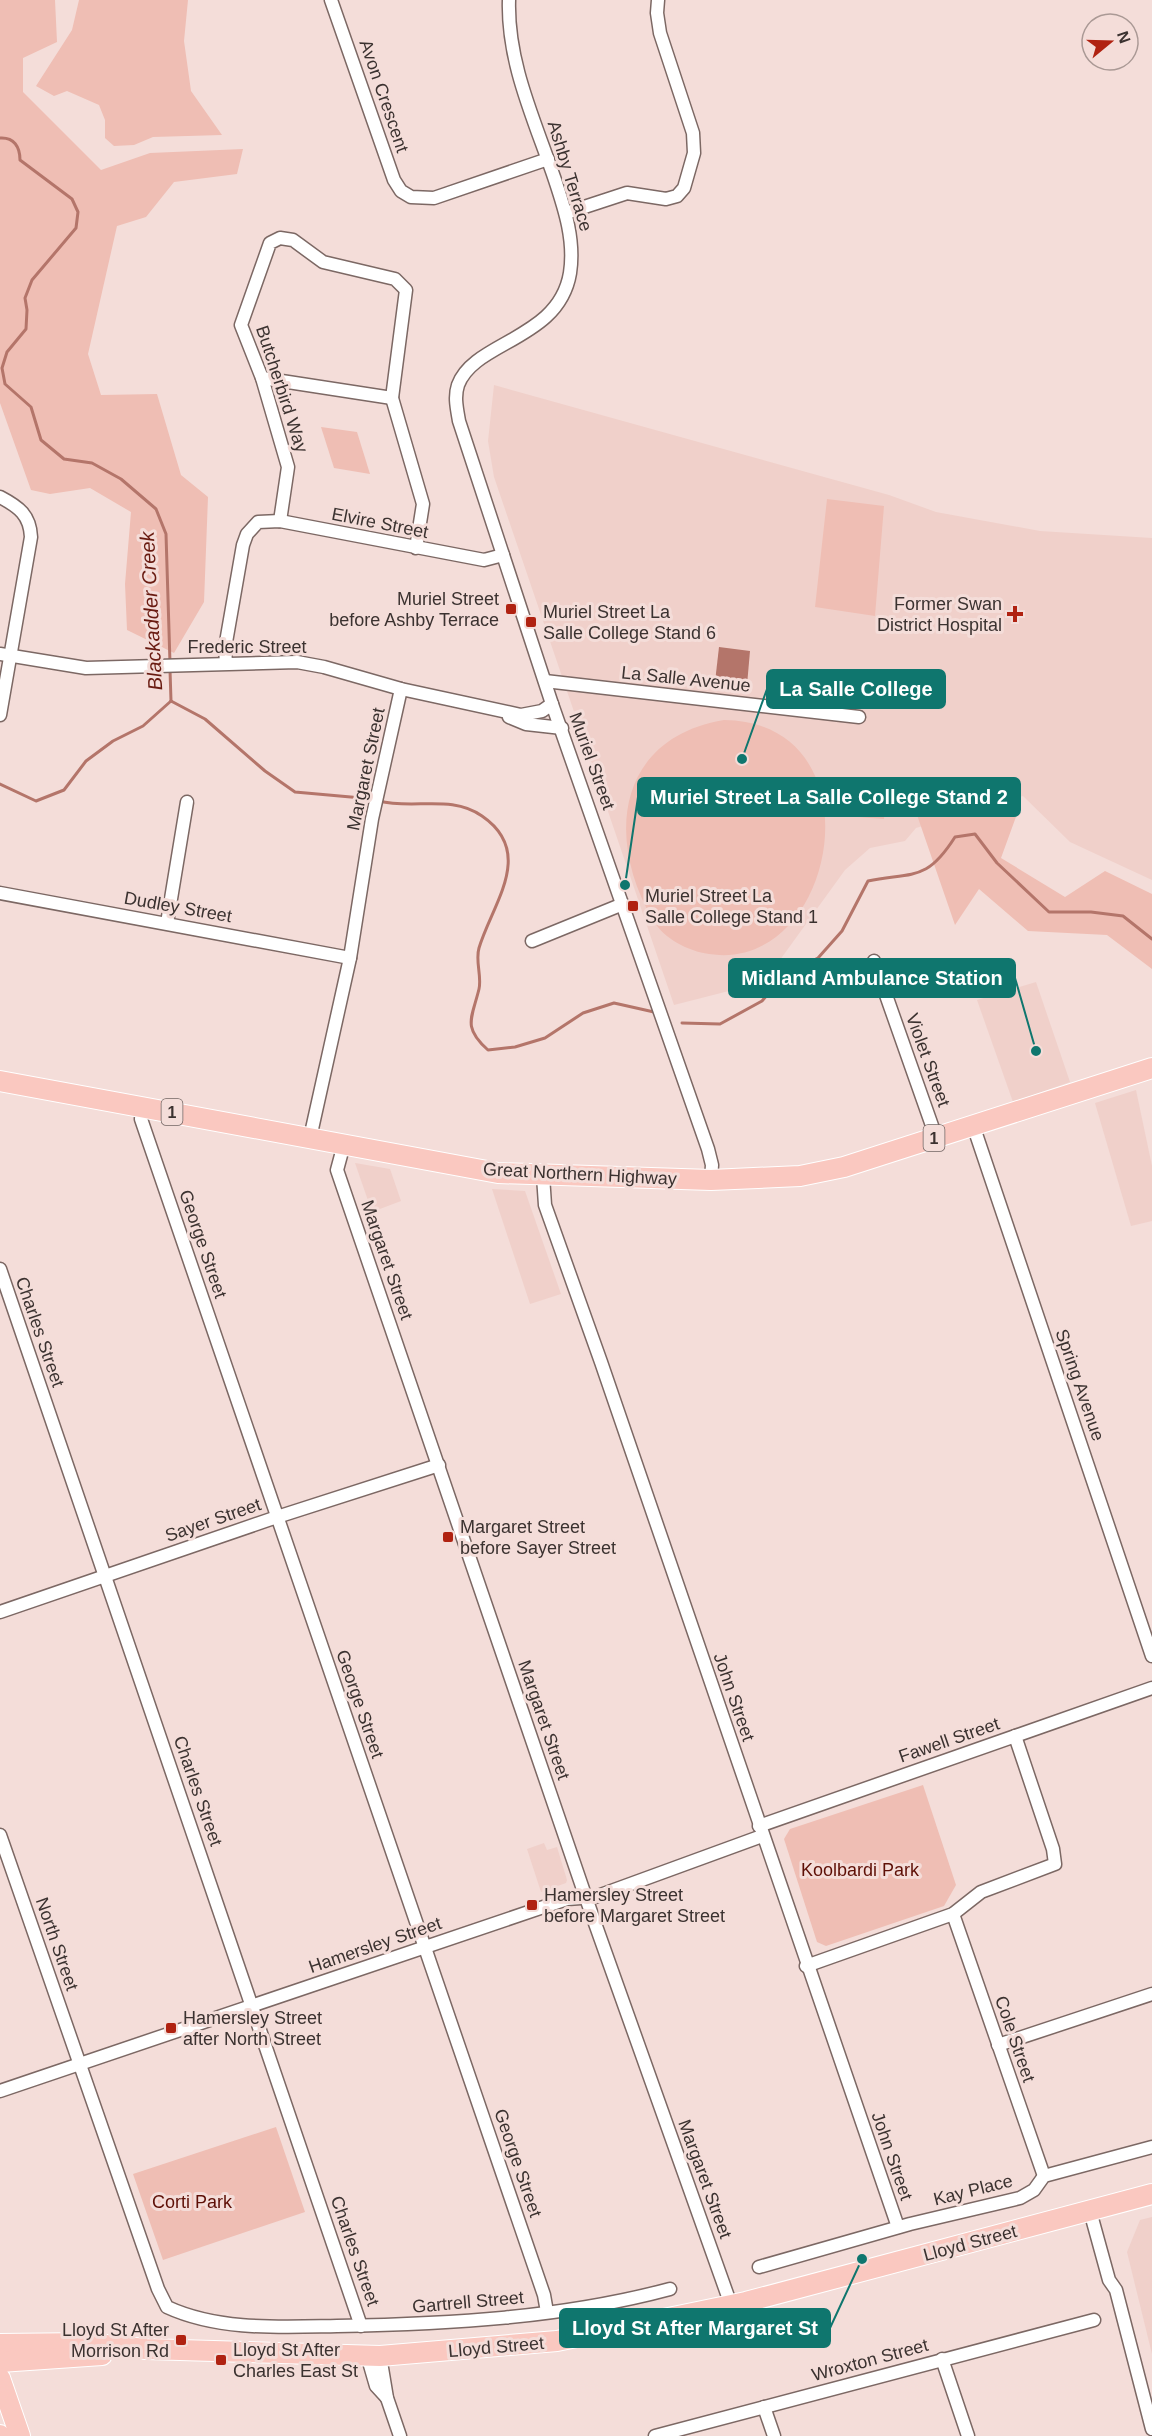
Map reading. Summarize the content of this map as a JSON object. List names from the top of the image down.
{
  "streets": {
    "main road": ["1", "Great Northern Highway", "Lloyd Street"],
    "street": [
      "Avon Crescent",
      "Ashby Terrace",
      "Butcherbird Way",
      "Elvire Street",
      "Frederic Street",
      "La Salle Avenue",
      "Muriel Street",
      "Margaret Street",
      "Dudley Street",
      "Violet Street",
      "George Street",
      "Charles Street",
      "Spring Avenue",
      "Sayer Street",
      "John Street",
      "Fawell Street",
      "North Street",
      "Hamersley Street",
      "Cole Street",
      "Kay Place",
      "Gartrell Street",
      "Wroxton Street"
    ]
  },
  "crossings": [
    ["Avon Crescent", "Ashby Terrace"],
    ["Ashby Terrace", "Muriel Street"],
    ["Butcherbird Way", "Elvire Street"],
    ["Elvire Street", "Frederic Street"],
    ["Elvire Street", "Muriel Street"],
    ["Frederic Street", "Muriel Street"],
    ["Frederic Street", "Margaret Street"],
    ["La Salle Avenue", "Muriel Street"],
    ["Muriel Street", "Great Northern Highway"],
    ["Margaret Street", "Dudley Street"],
    ["Margaret Street", "Great Northern Highway"],
    ["Margaret Street", "Sayer Street"],
    ["Margaret Street", "Hamersley Street"],
    ["Margaret Street", "Lloyd Street"],
    ["Violet Street", "Great Northern Highway"],
    ["Great Northern Highway", "George Street"],
    ["Great Northern Highway", "Spring Avenue"],
    ["Great Northern Highway", "John Street"],
    ["George Street", "Sayer Street"],
    ["George Street", "Hamersley Street"],
    ["George Street", "Gartrell Street"],
    ["Charles Street", "Sayer Street"],
    ["Charles Street", "Hamersley Street"],
    ["Charles Street", "Gartrell Street"],
    ["John Street", "Fawell Street"],
    ["John Street", "Hamersley Street"],
    ["John Street", "Kay Place"],
    ["Fawell Street", "Hamersley Street"],
    ["North Street", "Hamersley Street"],
    ["North Street", "Gartrell Street"],
    ["Hamersley Street", "Gartrell Street"],
    ["Cole Street", "Kay Place"]
  ],
  "water": ["Blackadder Creek"],
  "parks": ["Koolbardi Park", "Corti Park"],
  "places": {
    "transit": [
      "Muriel Street before Ashby Terrace",
      "Muriel Street La Salle College Stand 6",
      "Muriel Street La Salle College Stand 1",
      "Margaret Street before Sayer Street",
      "Hamersley Street before Margaret Street",
      "Hamersley Street after North Street",
      "Lloyd St After Morrison Rd",
      "Lloyd St After Charles East St"
    ],
    "health": ["Former Swan District Hospital"],
    "other": [
      "La Salle College",
      "Muriel Street La Salle College Stand 2",
      "Midland Ambulance Station",
      "Lloyd St After Margaret St"
    ]
  },
  "north": "right"
}
